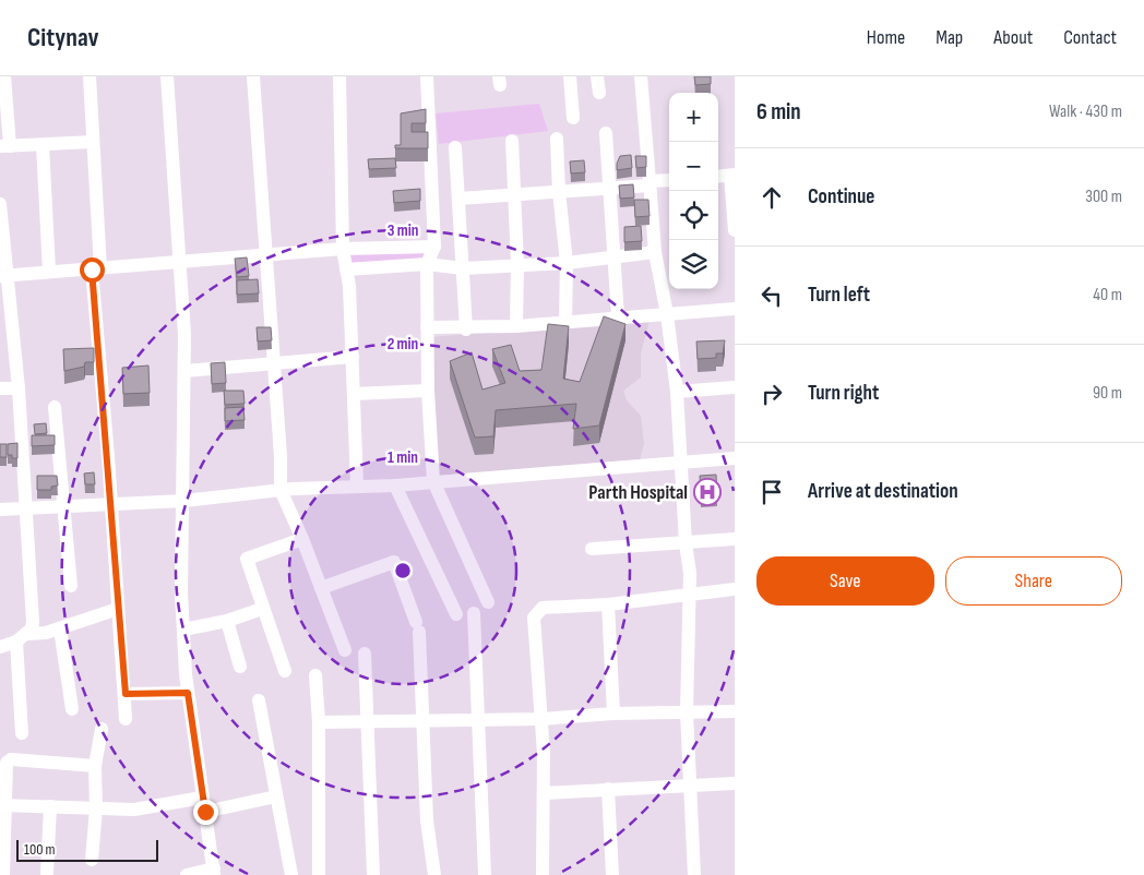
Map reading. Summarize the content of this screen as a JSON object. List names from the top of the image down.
{
  "places": {
    "hospital": ["Parth Hospital"]
  },
  "scale_bar": "100 m",
  "page": {
    "header": "Citynav",
    "nav": [
      "Home",
      "Map",
      "About",
      "Contact"
    ],
    "heading": ["6 min", "Walk · 430 m"],
    "map_buttons": ["+", "−"],
    "list": [
      ["Continue", "300 m"],
      ["Turn left", "40 m"],
      ["Turn right", "90 m"],
      "Arrive at destination"
    ],
    "buttons": ["Save", "Share"],
    "scale": "100 m"
  },
  "rings": ["3 min", "2 min", "1 min"]
}
